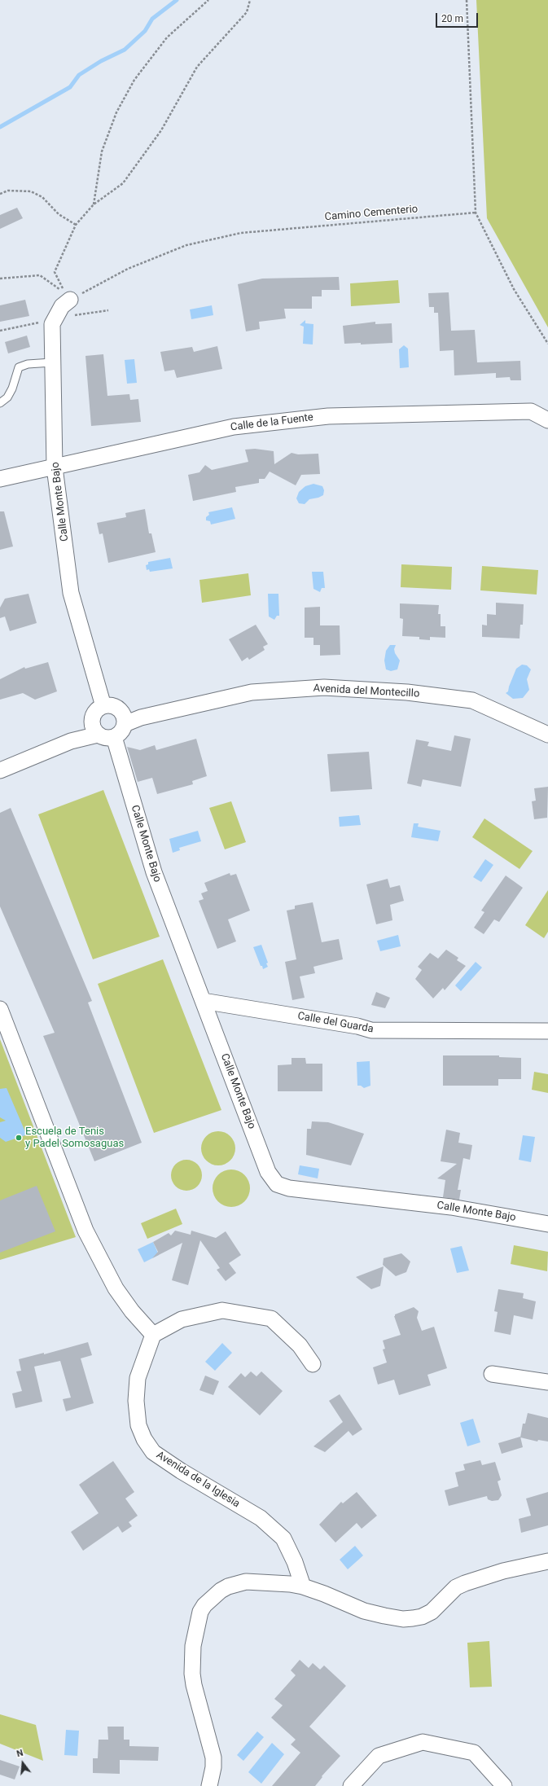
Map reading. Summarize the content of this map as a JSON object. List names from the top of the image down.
{
  "streets": {
    "street": [
      "Calle de la Fuente",
      "Calle Monte Bajo",
      "Avenida del Montecillo",
      "Calle del Guarda",
      "Avenida de la Iglesia"
    ],
    "path": ["Camino Cementerio"]
  },
  "crossings": [
    ["Calle de la Fuente", "Calle Monte Bajo"],
    ["Calle Monte Bajo", "Avenida del Montecillo"],
    ["Calle Monte Bajo", "Calle del Guarda"]
  ],
  "places": ["Escuela de Tenis y Padel Somosaguas"],
  "scale_bar": "20 m",
  "north": "top"
}
